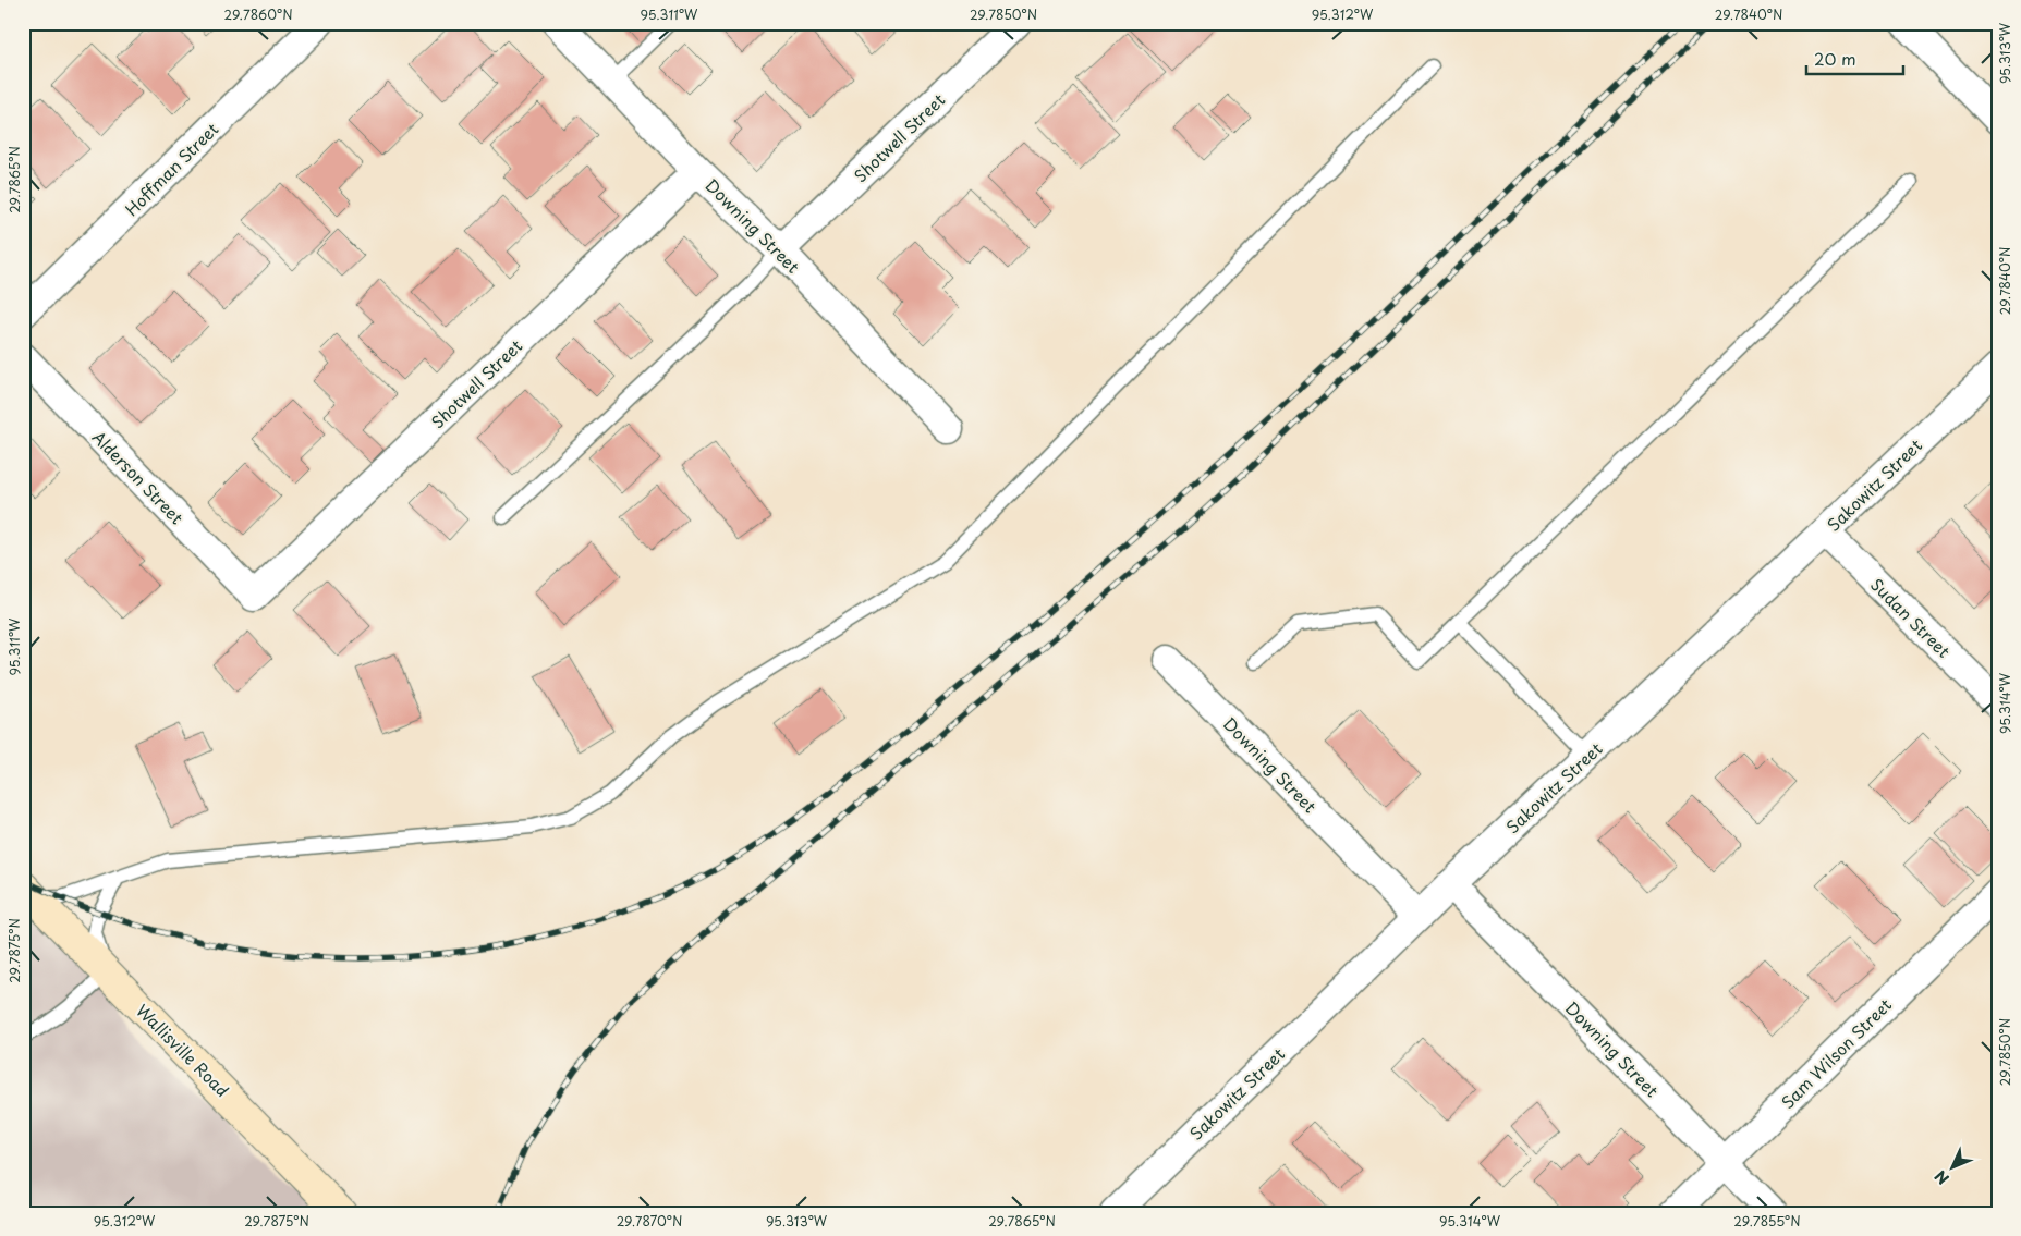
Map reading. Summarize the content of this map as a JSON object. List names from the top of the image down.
{
  "streets": {
    "main road": ["Wallisville Road"],
    "street": [
      "Shotwell Street",
      "Hoffman Street",
      "Downing Street",
      "Alderson Street",
      "Sakowitz Street",
      "Sudan Street",
      "Sam Wilson Street"
    ]
  },
  "crossings": [
    ["Shotwell Street", "Downing Street"],
    ["Shotwell Street", "Alderson Street"],
    ["Downing Street", "Sakowitz Street"],
    ["Downing Street", "Sam Wilson Street"],
    ["Sakowitz Street", "Sudan Street"]
  ],
  "scale_bar": "20 m",
  "north": "bottom left",
  "coordinates": [
    "29.7860°N",
    "95.311°W",
    "29.7850°N",
    "95.312°W",
    "29.7840°N",
    "95.313°W",
    "29.7865°N",
    "95.314°W",
    "29.7875°N",
    "29.7870°N",
    "29.7855°N"
  ]
}
